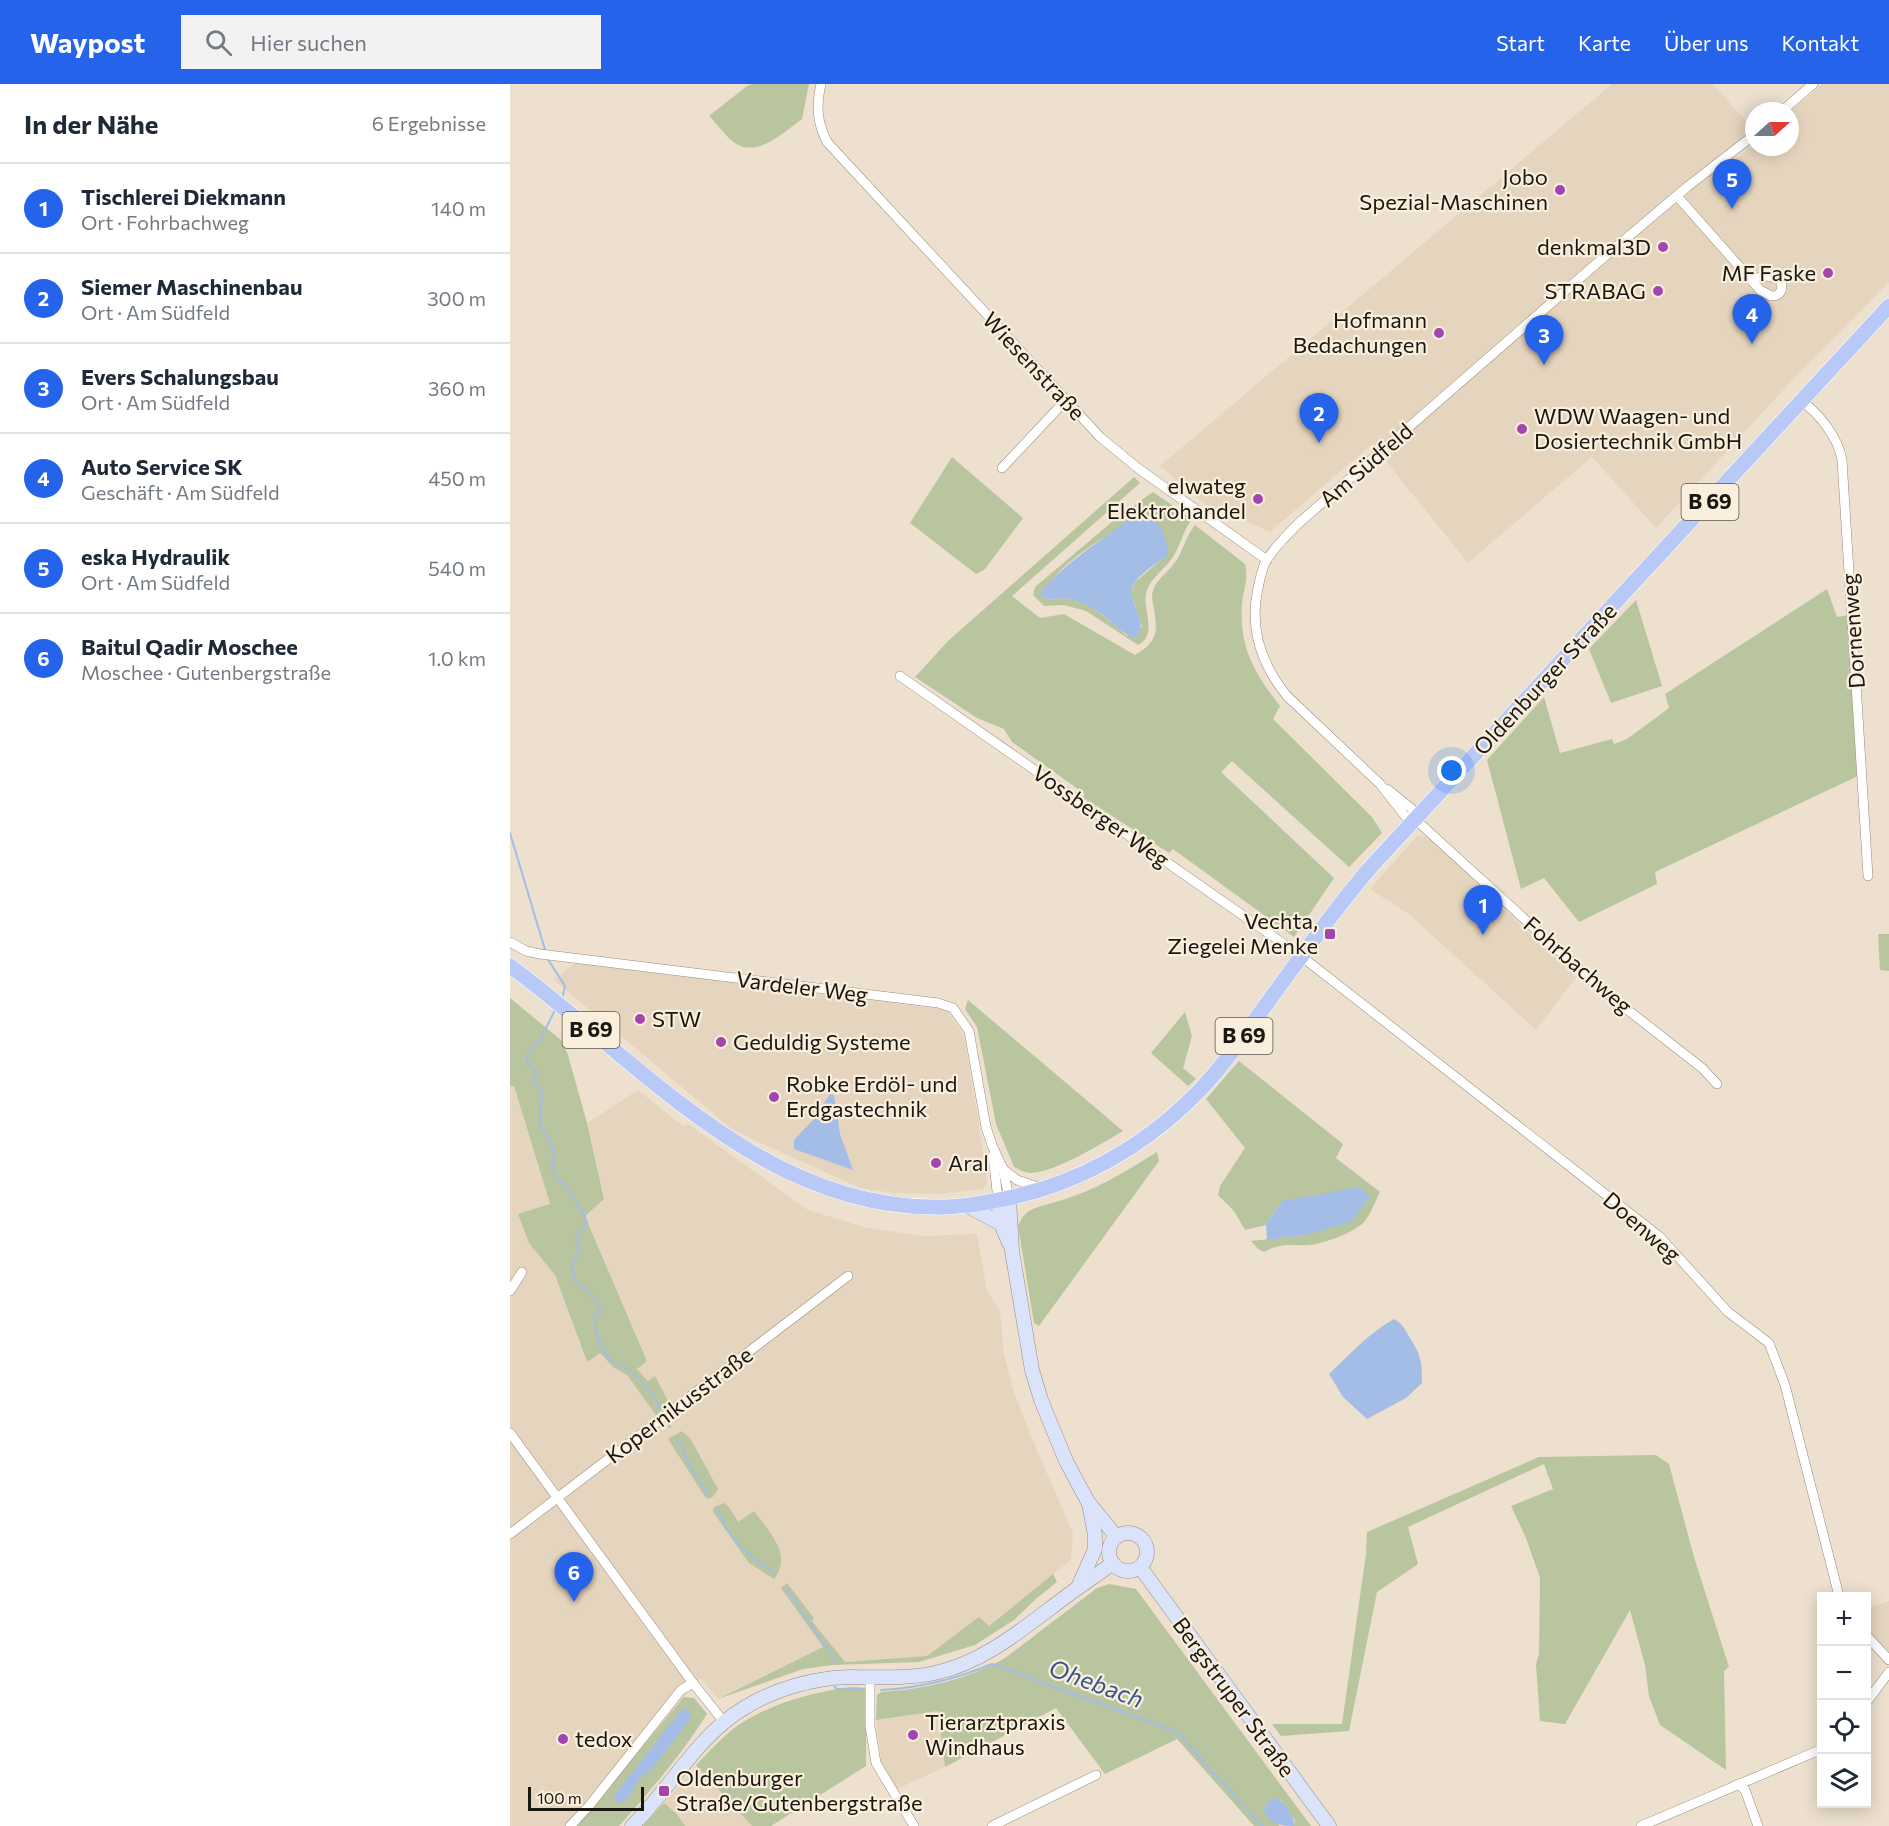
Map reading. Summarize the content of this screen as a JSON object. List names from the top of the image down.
{
  "streets": {
    "main road": ["B 69", "Oldenburger Straße", "Bergstruper Straße"],
    "street": [
      "Wiesenstraße",
      "Am Südfeld",
      "Dornenweg",
      "Vossberger Weg",
      "Fohrbachweg",
      "Vardeler Weg",
      "Doenweg",
      "Kopernikusstraße"
    ]
  },
  "crossings": [
    ["Wiesenstraße", "Am Südfeld"],
    ["Am Südfeld", "Oldenburger Straße"],
    ["Am Südfeld", "Fohrbachweg"],
    ["B 69", "Oldenburger Straße"],
    ["B 69", "Vardeler Weg"],
    ["Dornenweg", "Oldenburger Straße"],
    ["Oldenburger Straße", "Vossberger Weg"],
    ["Oldenburger Straße", "Fohrbachweg"],
    ["Oldenburger Straße", "Vardeler Weg"],
    ["Oldenburger Straße", "Doenweg"],
    ["Vossberger Weg", "Doenweg"]
  ],
  "water": ["Ohebach"],
  "places": {
    "other": [
      "Jobo Spezial-Maschinen",
      "denkmal3D",
      "MF Faske",
      "STRABAG",
      "Hofmann Bedachungen",
      "WDW Waagen- und Dosiertechnik GmbH",
      "elwateg Elektrohandel",
      "STW",
      "Geduldig Systeme",
      "Robke Erdöl- und Erdgastechnik",
      "Aral",
      "Tierarztpraxis Windhaus",
      "tedox"
    ],
    "transit": ["Vechta, Ziegelei Menke", "Oldenburger Straße/Gutenbergstraße"]
  },
  "scale_bar": "100 m",
  "north": "right",
  "page": {
    "header": "Waypost",
    "search": "Hier suchen",
    "nav": [
      "Start",
      "Karte",
      "Über uns",
      "Kontakt"
    ],
    "heading": ["In der Nähe", "6 Ergebnisse"],
    "pins": [
      "5",
      "4",
      "3",
      "2",
      "1",
      "6"
    ],
    "list": [
      {
        "mark": "1",
        "name": "Tischlerei Diekmann",
        "note": "Ort · Fohrbachweg",
        "value": "140 m"
      },
      {
        "mark": "2",
        "name": "Siemer Maschinenbau",
        "note": "Ort · Am Südfeld",
        "value": "300 m"
      },
      {
        "mark": "3",
        "name": "Evers Schalungsbau",
        "note": "Ort · Am Südfeld",
        "value": "360 m"
      },
      {
        "mark": "4",
        "name": "Auto Service SK",
        "note": "Geschäft · Am Südfeld",
        "value": "450 m"
      },
      {
        "mark": "5",
        "name": "eska Hydraulik",
        "note": "Ort · Am Südfeld",
        "value": "540 m"
      },
      {
        "mark": "6",
        "name": "Baitul Qadir Moschee",
        "note": "Moschee · Gutenbergstraße",
        "value": "1.0 km"
      }
    ],
    "map_buttons": ["+", "−"],
    "scale": "100 m"
  }
}
